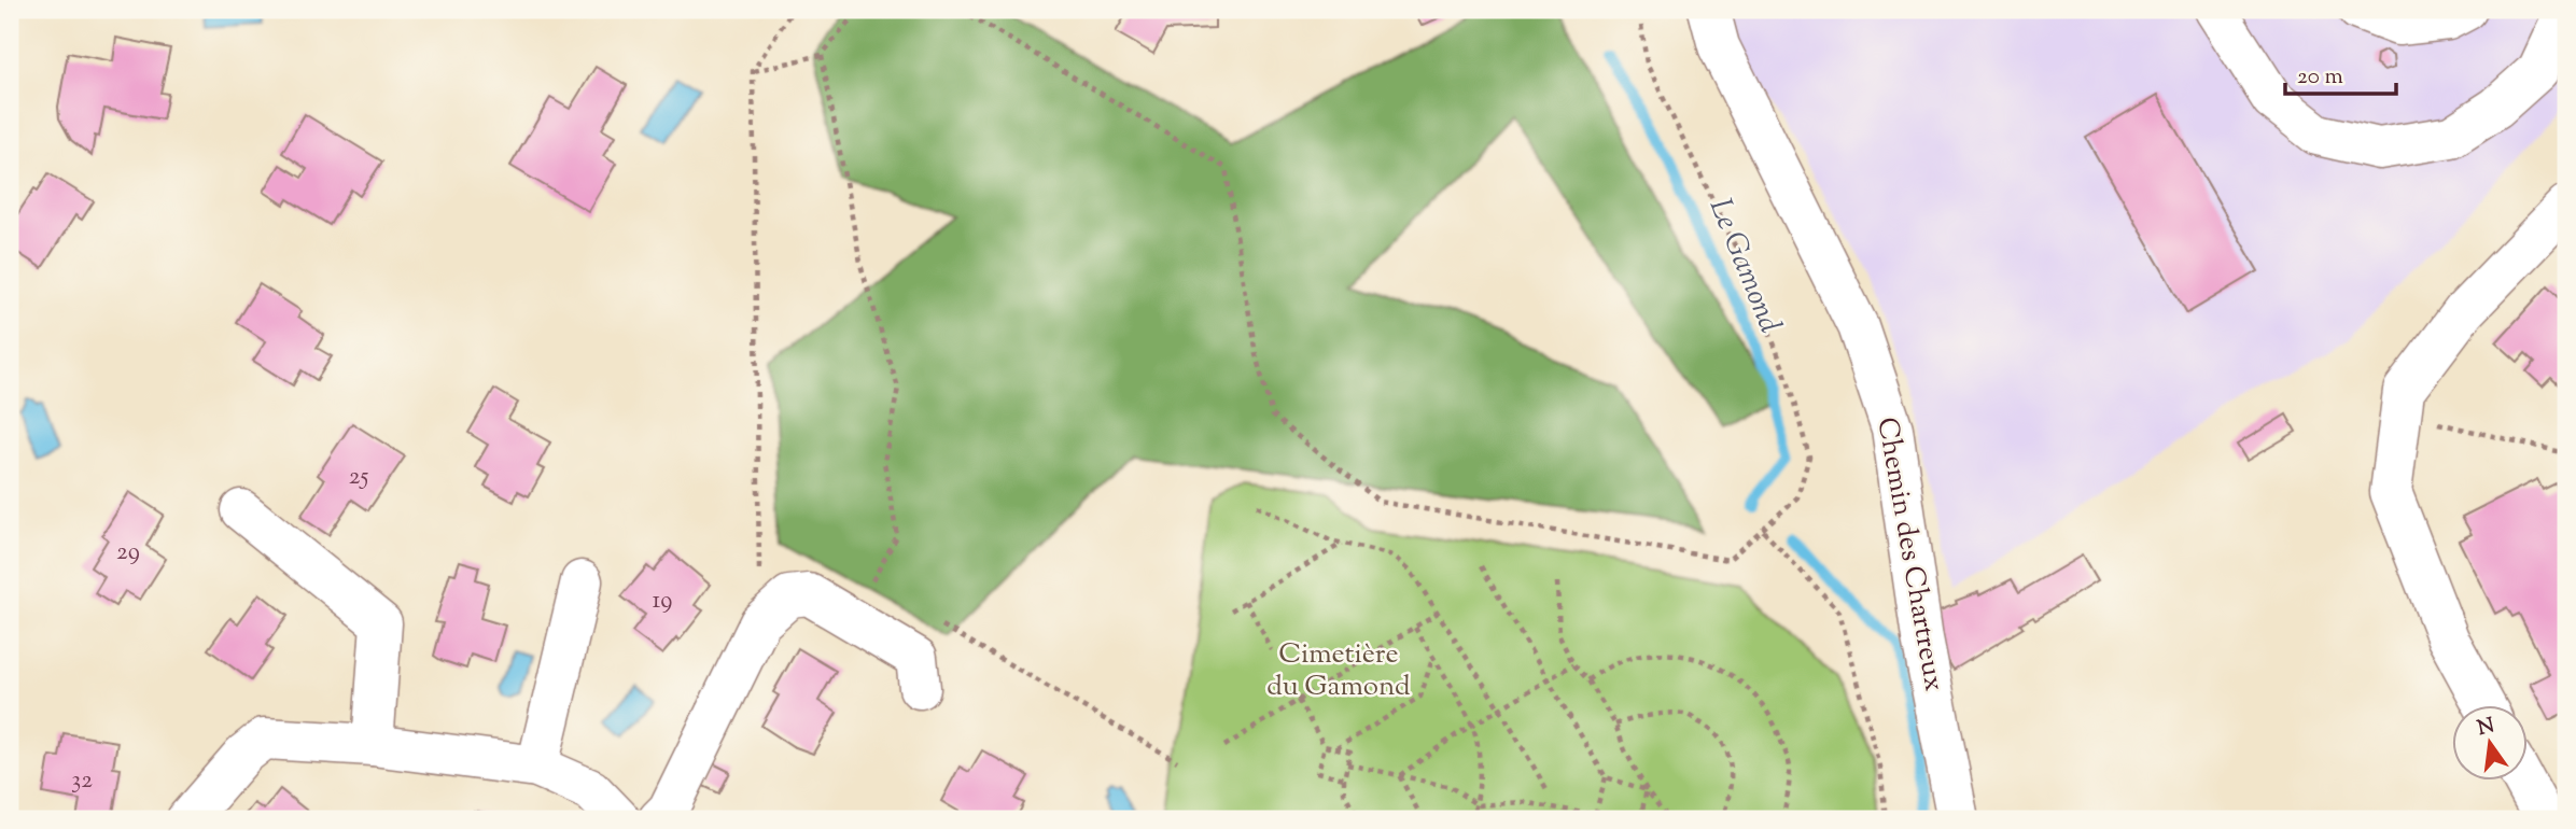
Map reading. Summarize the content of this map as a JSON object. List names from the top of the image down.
{
  "streets": {
    "street": ["Chemin des Chartreux"]
  },
  "water": ["Le Gamond"],
  "parks": ["Cimetière du Gamond"],
  "house_numbers": [
    "25",
    "29",
    "19",
    "32"
  ],
  "scale_bar": "20 m",
  "north": "top"
}
